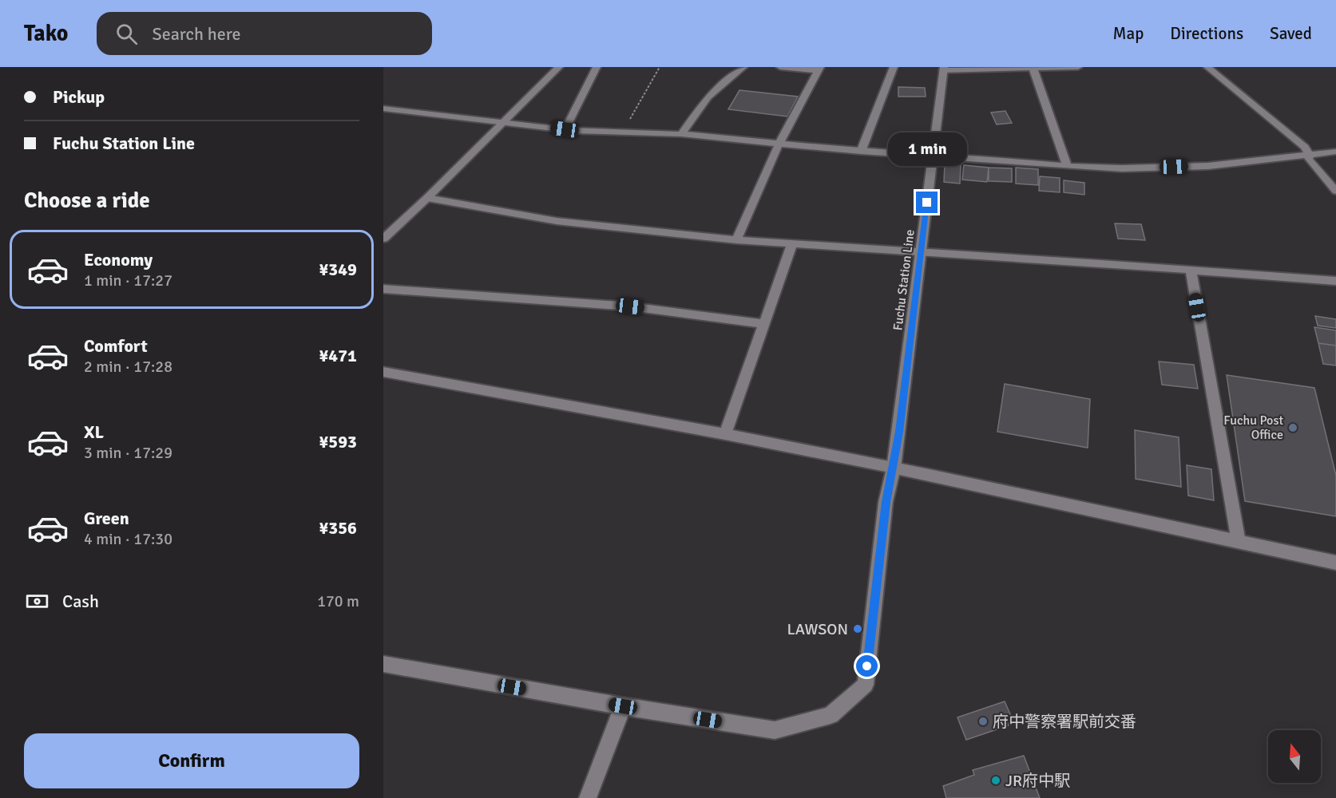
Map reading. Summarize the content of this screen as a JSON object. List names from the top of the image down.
{
  "streets": {
    "street": ["Fuchu Station Line"]
  },
  "places": [
    "Fuchu Post Office",
    "LAWSON",
    "府中警察署駅前交番",
    "JR府中駅"
  ],
  "north": "top",
  "page": {
    "header": "Tako",
    "search": "Search here",
    "nav": ["Map", "Directions", "Saved"],
    "banner": ["Pickup", "Fuchu Station Line"],
    "bubble": "1 min",
    "heading": "Choose a ride",
    "list": [
      {
        "name": "Economy",
        "note": "1 min · 17:27",
        "value": "¥349"
      },
      {
        "name": "Comfort",
        "note": "2 min · 17:28",
        "value": "¥471"
      },
      {
        "name": "XL",
        "note": "3 min · 17:29",
        "value": "¥593"
      },
      {
        "name": "Green",
        "note": "4 min · 17:30",
        "value": "¥356"
      }
    ],
    "pay": ["Cash", "170 m"],
    "buttons": "Confirm"
  }
}
